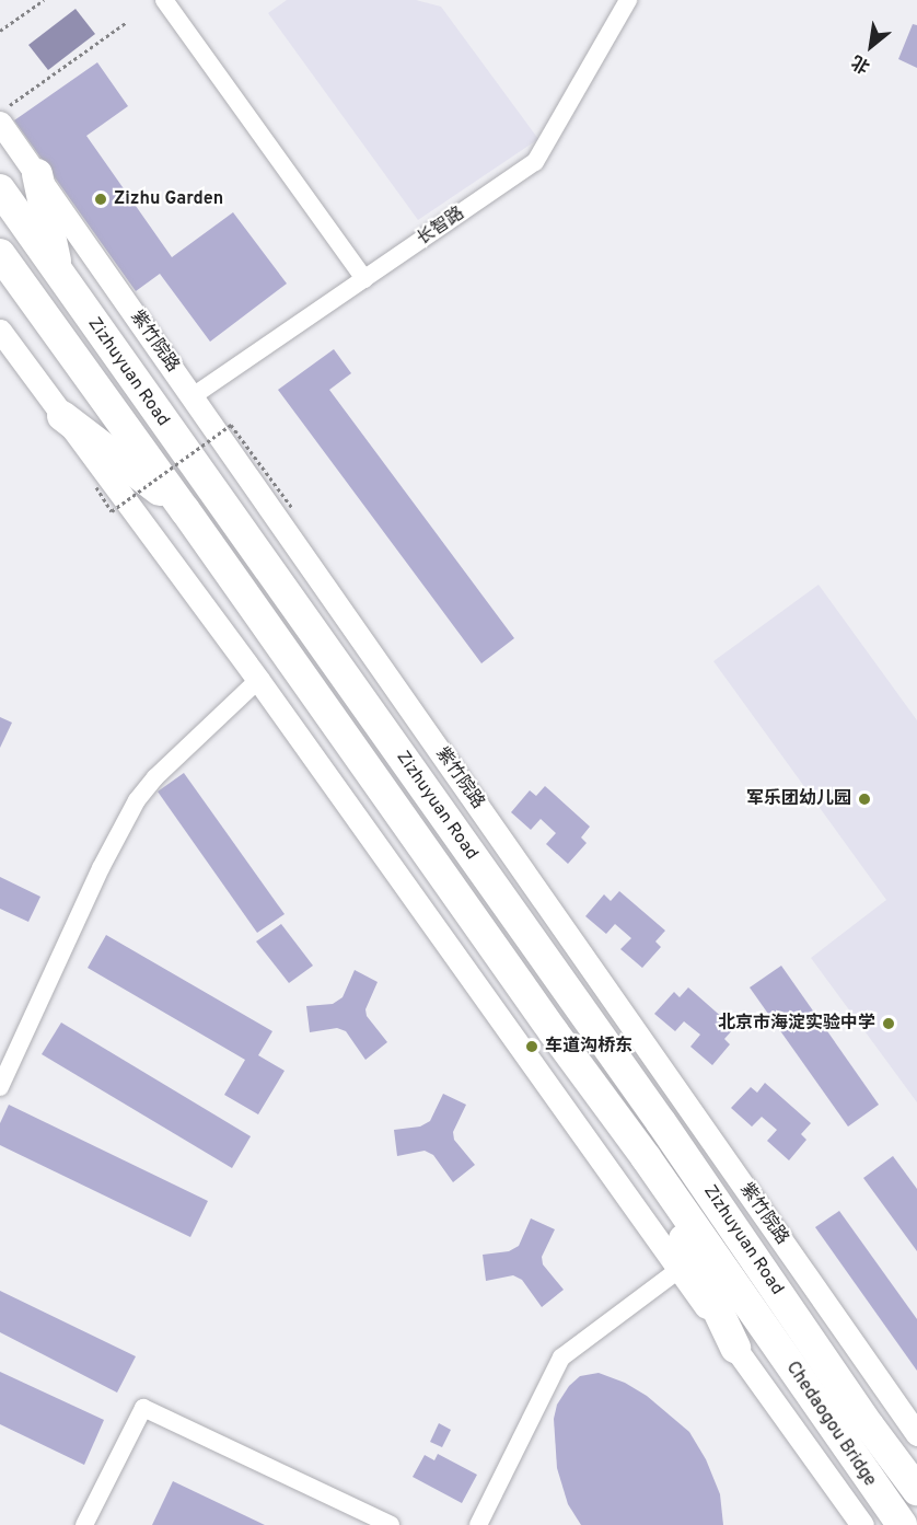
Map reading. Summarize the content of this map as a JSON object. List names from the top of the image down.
{
  "streets": {
    "highway": ["Zizhuyuan Road", "Chedaogou Bridge"],
    "street": ["长智路", "紫竹院路"]
  },
  "crossings": [
    ["长智路", "紫竹院路"],
    ["Zizhuyuan Road", "Chedaogou Bridge"]
  ],
  "places": [
    "Zizhu Garden",
    "军乐团幼儿园",
    "北京市海淀实验中学",
    "车道沟桥东"
  ],
  "north": "bottom left"
}
